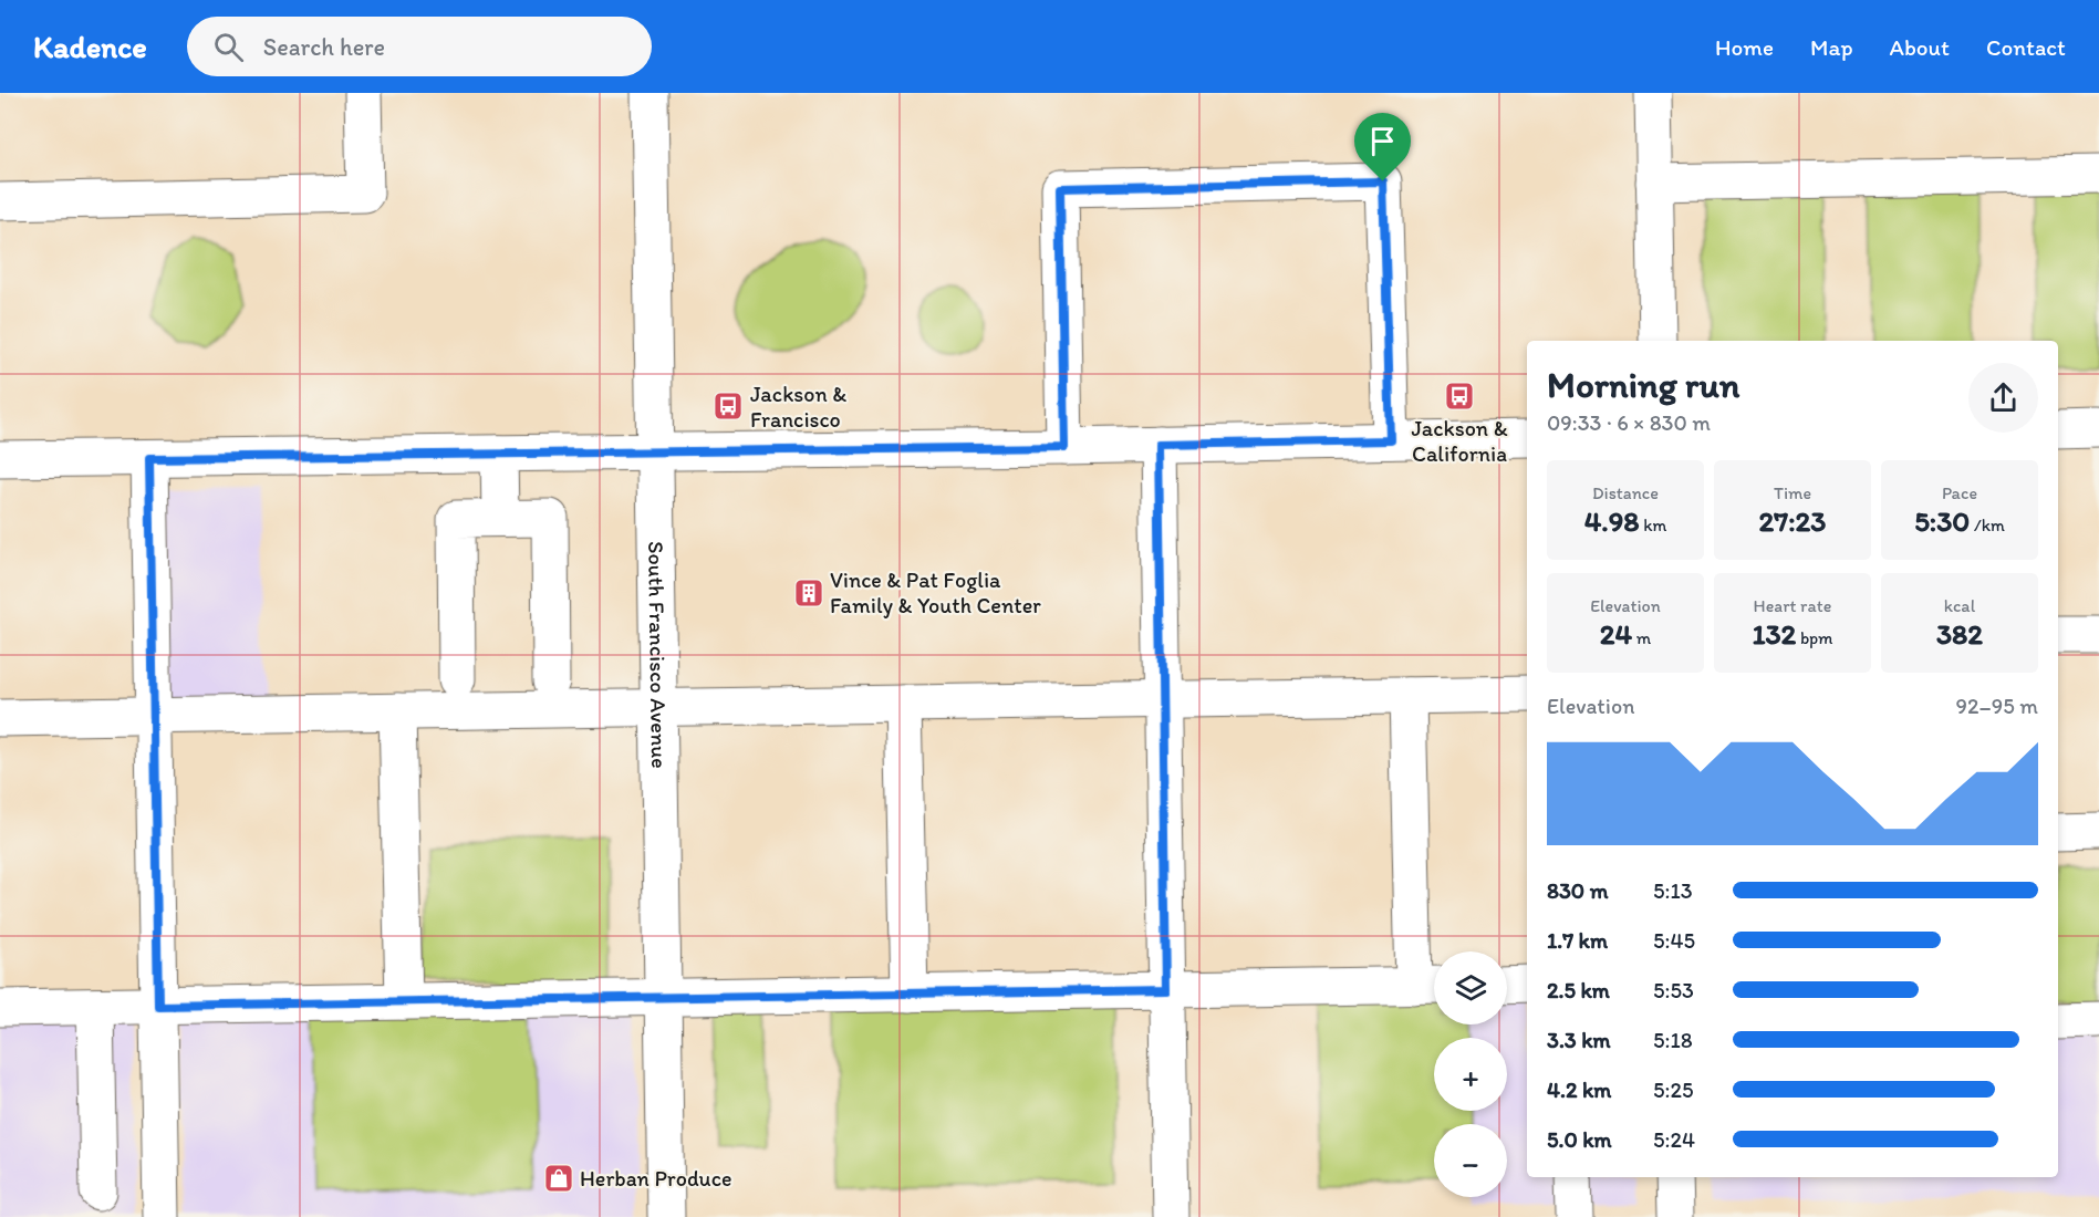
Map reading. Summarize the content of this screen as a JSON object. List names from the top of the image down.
{
  "streets": {
    "street": ["South Francisco Avenue"]
  },
  "places": {
    "bus stop": ["Jackson & California", "Jackson & Francisco"],
    "building": ["Vince & Pat Foglia Family & Youth Center"],
    "shop": ["Herban Produce"]
  },
  "page": {
    "header": "Kadence",
    "search": "Search here",
    "nav": [
      "Home",
      "Map",
      "About",
      "Contact"
    ],
    "heading": ["Morning run", "09:33 · 6 × 830 m"],
    "stats": [
      ["Distance", "4.98 km"],
      ["Time", "27:23"],
      ["Pace", "5:30 /km"],
      ["Elevation", "24 m"],
      ["Heart rate", "132 bpm"],
      ["kcal", "382"]
    ],
    "chart": ["Elevation", "92–95 m"],
    "list": [
      {
        "name": "830 m",
        "note": "5:13"
      },
      {
        "name": "1.7 km",
        "note": "5:45"
      },
      {
        "name": "2.5 km",
        "note": "5:53"
      },
      {
        "name": "3.3 km",
        "note": "5:18"
      },
      {
        "name": "4.2 km",
        "note": "5:25"
      },
      {
        "name": "5.0 km",
        "note": "5:24"
      }
    ],
    "map_buttons": ["+", "−"]
  }
}
